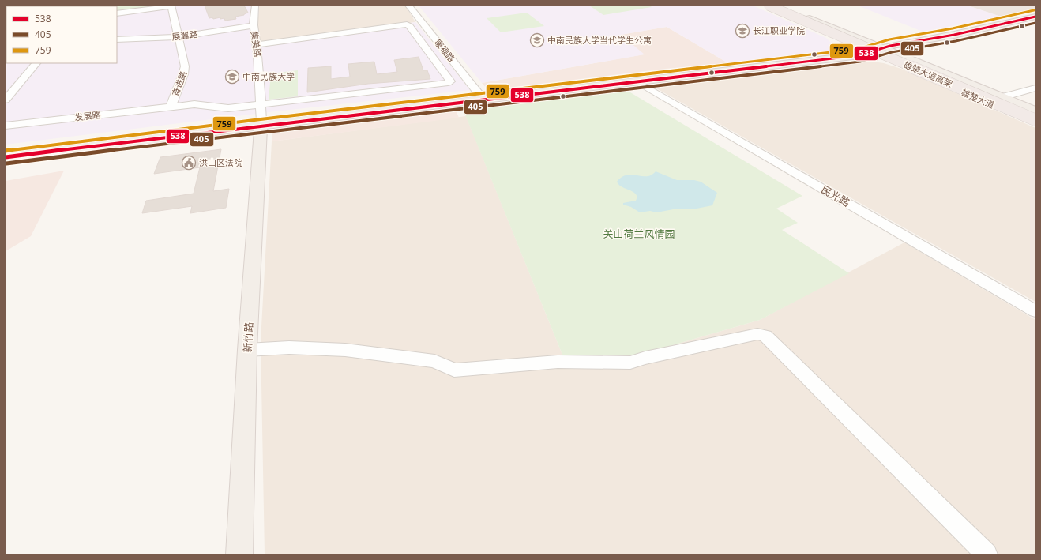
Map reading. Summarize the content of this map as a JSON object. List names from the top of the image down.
{
  "streets": {
    "highway": ["雄楚大道高架"],
    "main road": ["雄楚大道", "新竹路"],
    "street": [
      "展翼路",
      "集美路",
      "康福路",
      "奋进路",
      "发展路",
      "民光路"
    ]
  },
  "crossings": [
    ["展翼路", "集美路"],
    ["展翼路", "奋进路"],
    ["集美路", "发展路"],
    ["集美路", "新竹路"],
    ["奋进路", "发展路"],
    ["发展路", "新竹路"]
  ],
  "parks": ["关山荷兰风情园"],
  "places": {
    "school or university": ["长江职业学院", "中南民族大学当代学生公寓", "中南民族大学"],
    "public building": ["洪山区法院"]
  },
  "lines": ["transit line 759", "transit line 538", "transit line 405"],
  "legend": ["538", "405", "759"]
}
